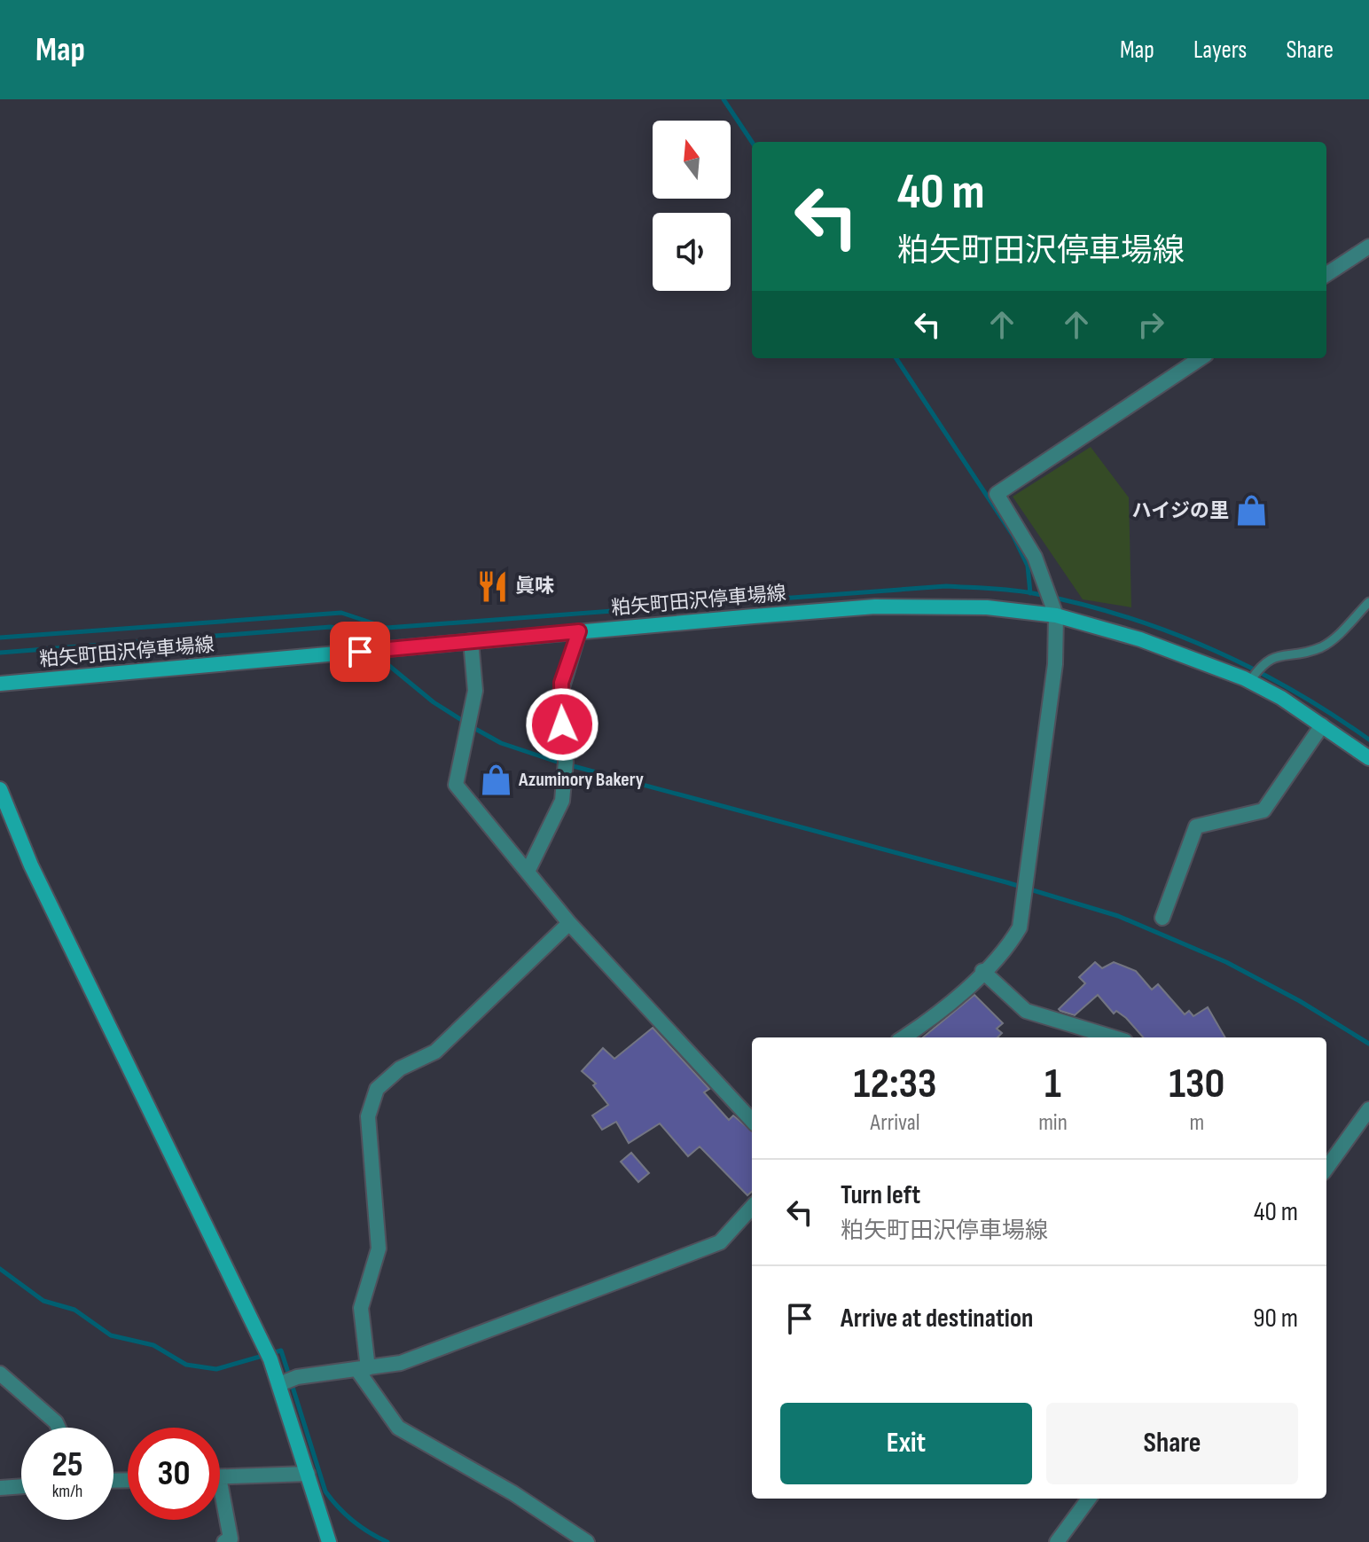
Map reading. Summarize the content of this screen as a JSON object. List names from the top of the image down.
{
  "streets": {
    "main road": ["粕矢町田沢停車場線"]
  },
  "places": {
    "shop": ["ハイジの里", "Azuminory Bakery"],
    "restaurant": ["眞味"]
  },
  "north": "top",
  "page": {
    "header": "Map",
    "nav": ["Map", "Layers", "Share"],
    "turn": ["40 m", "粕矢町田沢停車場線"],
    "eta": [
      "12:33",
      "Arrival",
      "1",
      "min",
      "130",
      "m"
    ],
    "list": [
      {
        "name": "Turn left",
        "note": "粕矢町田沢停車場線",
        "value": "40 m"
      },
      {
        "name": "Arrive at destination",
        "value": "90 m"
      }
    ],
    "buttons": ["Exit", "Share"],
    "speed": "25 km/h",
    "limit": "30"
  }
}
